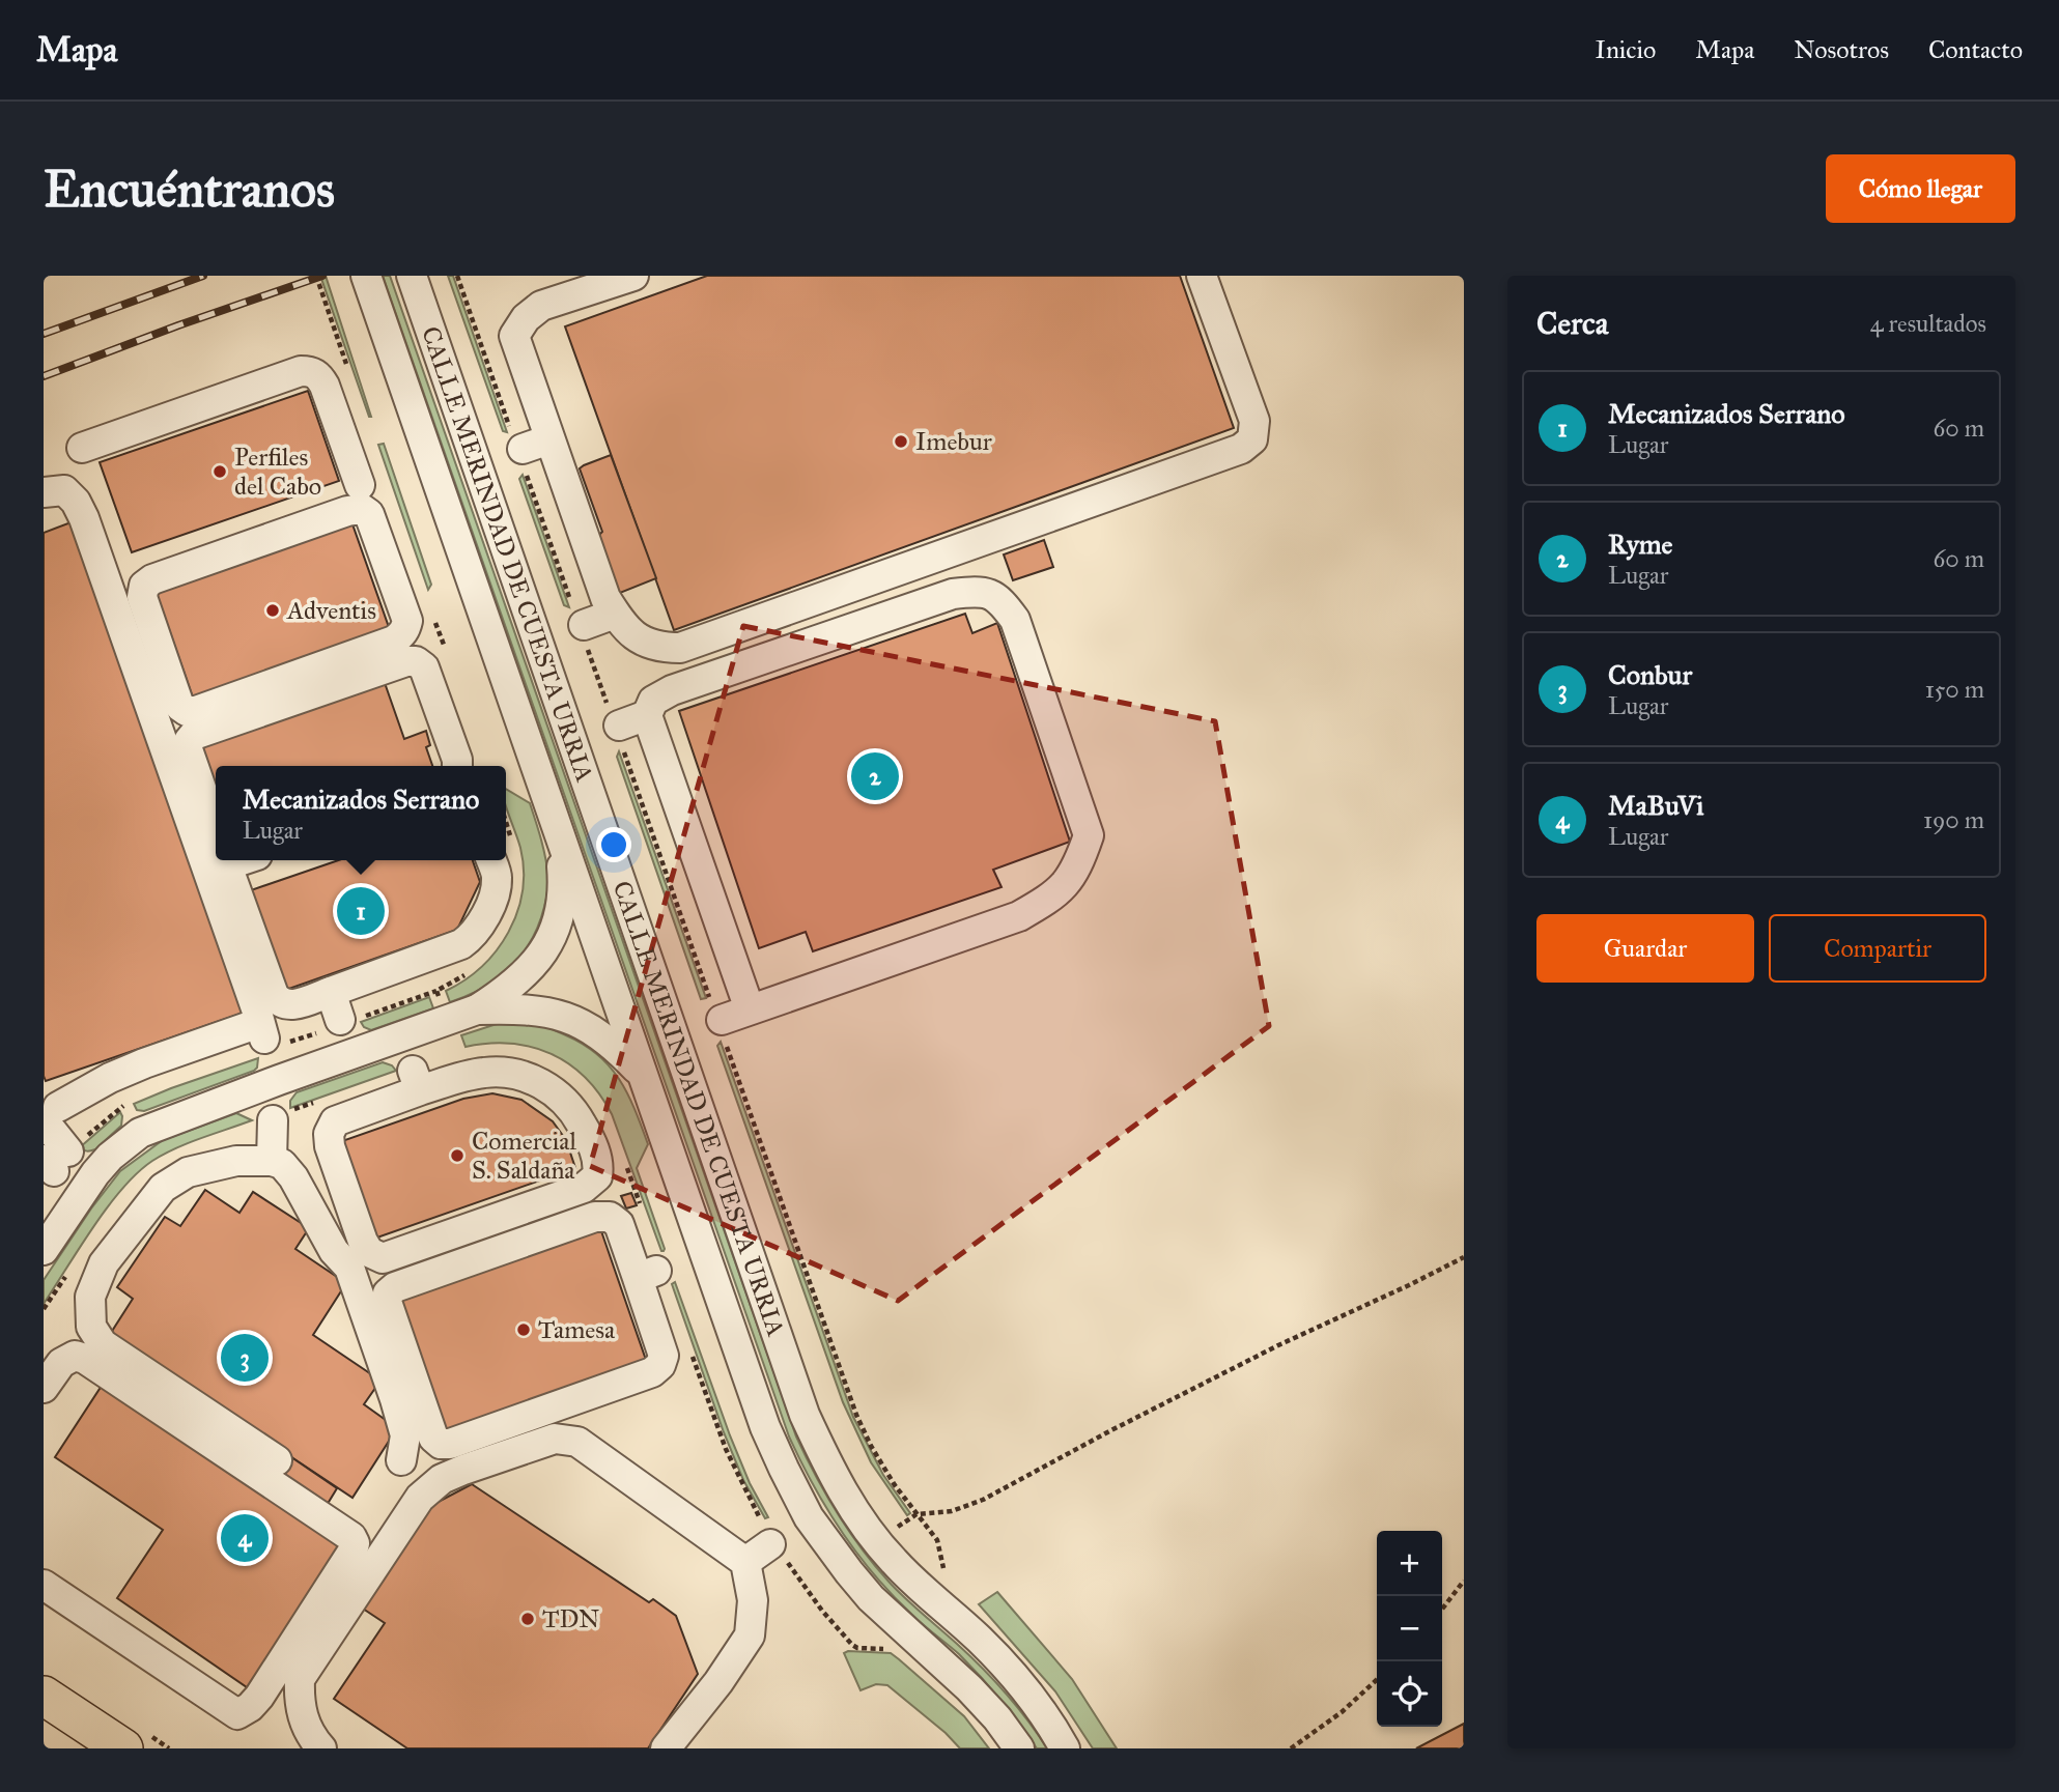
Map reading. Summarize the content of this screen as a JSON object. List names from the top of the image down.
{
  "streets": {
    "street": ["CALLE MERINDAD DE CUESTA URRIA"]
  },
  "places": [
    "Imebur",
    "Perfiles del Cabo",
    "Adventis",
    "Comercial S. Saldaña",
    "Tamesa",
    "TDN"
  ],
  "page": {
    "header": "Mapa",
    "nav": [
      "Inicio",
      "Mapa",
      "Nosotros",
      "Contacto"
    ],
    "buttons": [
      "Cómo llegar",
      ["Guardar", "Compartir"]
    ],
    "title": "Encuéntranos",
    "heading": ["Cerca", "4 resultados"],
    "list": [
      {
        "mark": "1",
        "name": "Mecanizados Serrano",
        "note": "Lugar",
        "value": "60 m"
      },
      {
        "mark": "2",
        "name": "Ryme",
        "note": "Lugar",
        "value": "60 m"
      },
      {
        "mark": "3",
        "name": "Conbur",
        "note": "Lugar",
        "value": "150 m"
      },
      {
        "mark": "4",
        "name": "MaBuVi",
        "note": "Lugar",
        "value": "190 m"
      }
    ],
    "pins": [
      "2",
      "1",
      "3",
      "4"
    ],
    "popup": ["Mecanizados Serrano", "Lugar"],
    "map_buttons": ["+", "−"]
  }
}
